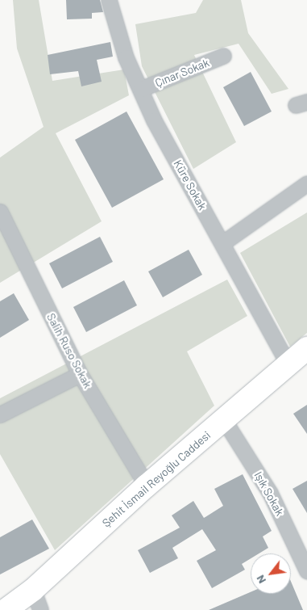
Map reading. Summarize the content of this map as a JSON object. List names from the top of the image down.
{
  "streets": {
    "street": [
      "Çınar Sokak",
      "Küre Sokak",
      "Salih Ruso Sokak",
      "Şehit İsmail Reyoğlu Caddesi",
      "Işık Sokak"
    ]
  },
  "crossings": [
    ["Çınar Sokak", "Küre Sokak"],
    ["Küre Sokak", "Şehit İsmail Reyoğlu Caddesi"],
    ["Salih Ruso Sokak", "Şehit İsmail Reyoğlu Caddesi"],
    ["Şehit İsmail Reyoğlu Caddesi", "Işık Sokak"]
  ],
  "north": "bottom left"
}
